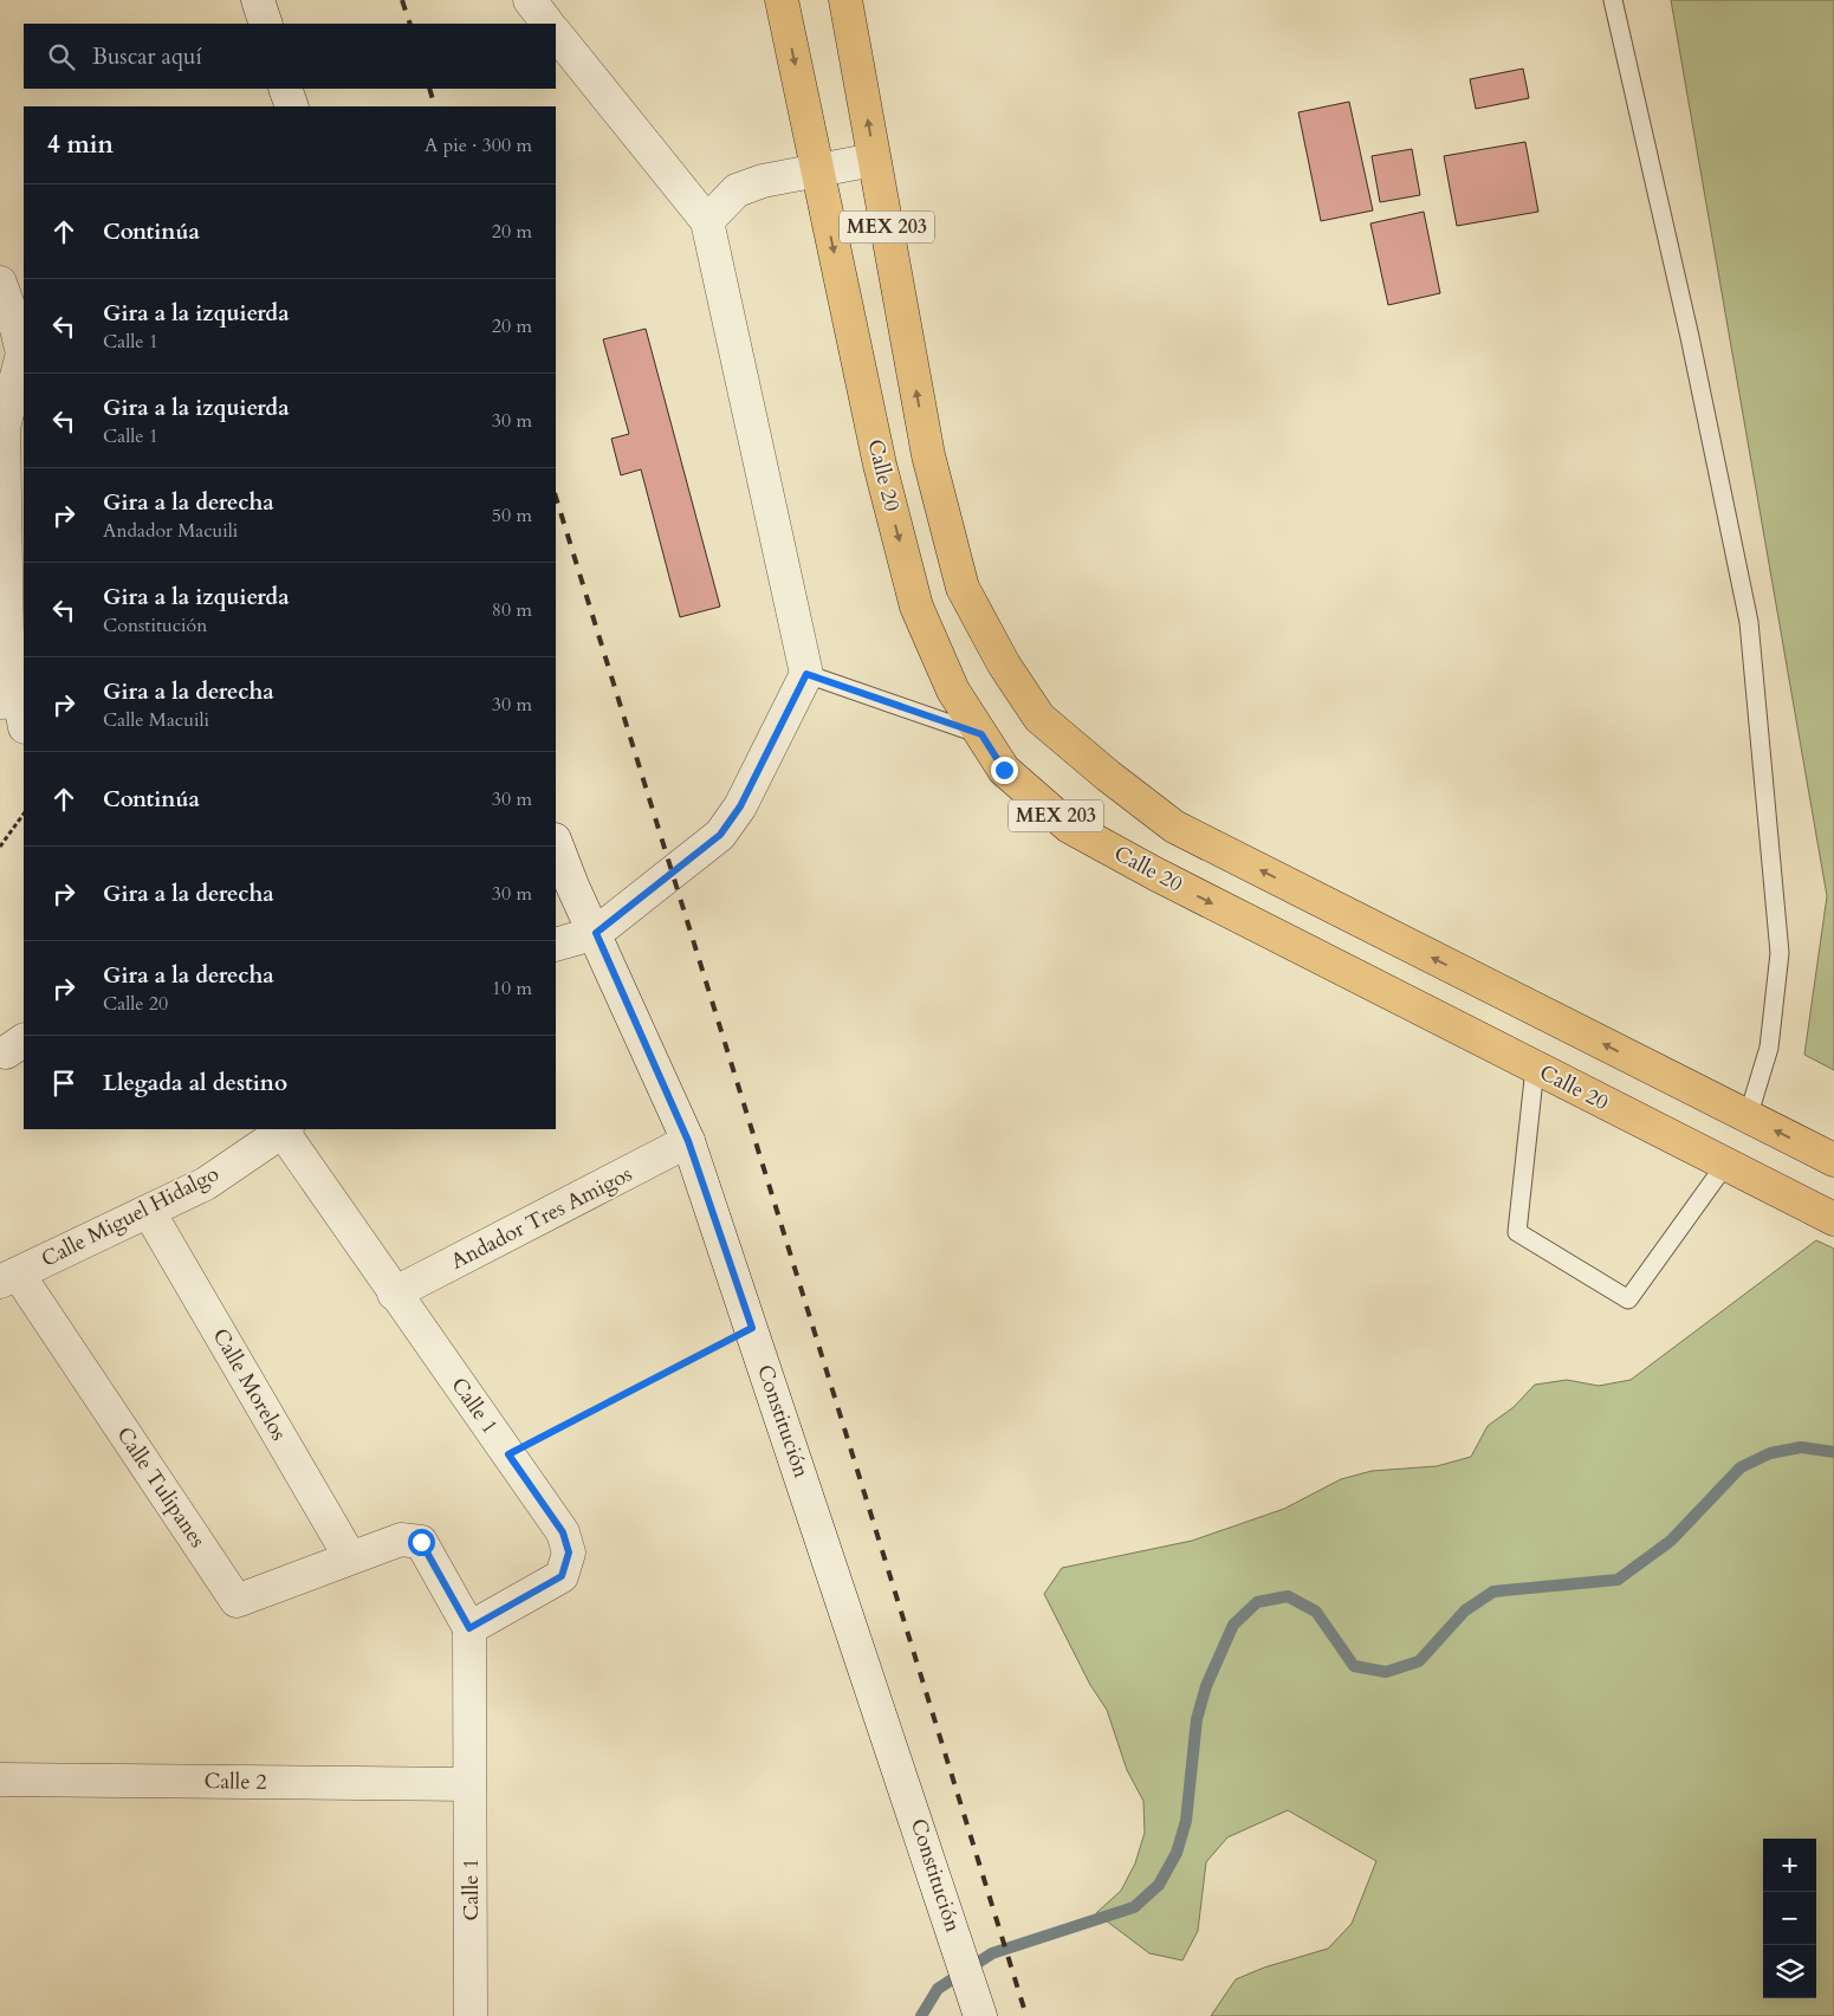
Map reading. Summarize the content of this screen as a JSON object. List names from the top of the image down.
{
  "streets": {
    "main road": ["MEX 203", "Calle 20"],
    "street": [
      "Calle Miguel Hidalgo",
      "Andador Tres Amigos",
      "Calle Morelos",
      "Calle 1",
      "Constitución",
      "Calle Tulipanes",
      "Calle 2"
    ]
  },
  "crossings": [
    ["Calle Miguel Hidalgo", "Calle Morelos"],
    ["Calle Miguel Hidalgo", "Calle 1"],
    ["Calle Miguel Hidalgo", "Calle Tulipanes"],
    ["Andador Tres Amigos", "Calle 1"],
    ["Andador Tres Amigos", "Constitución"],
    ["Calle Morelos", "Calle Tulipanes"],
    ["Calle 1", "Calle 2"]
  ],
  "page": {
    "search": "Buscar aquí",
    "heading": ["4 min", "A pie · 300 m"],
    "list": [
      ["Continúa", "20 m"],
      ["Gira a la izquierda", "Calle 1", "20 m"],
      ["Gira a la izquierda", "Calle 1", "30 m"],
      ["Gira a la derecha", "Andador Macuili", "50 m"],
      ["Gira a la izquierda", "Constitución", "80 m"],
      ["Gira a la derecha", "Calle Macuili", "30 m"],
      ["Continúa", "30 m"],
      ["Gira a la derecha", "30 m"],
      ["Gira a la derecha", "Calle 20", "10 m"],
      "Llegada al destino"
    ],
    "map_buttons": ["+", "−"]
  }
}
